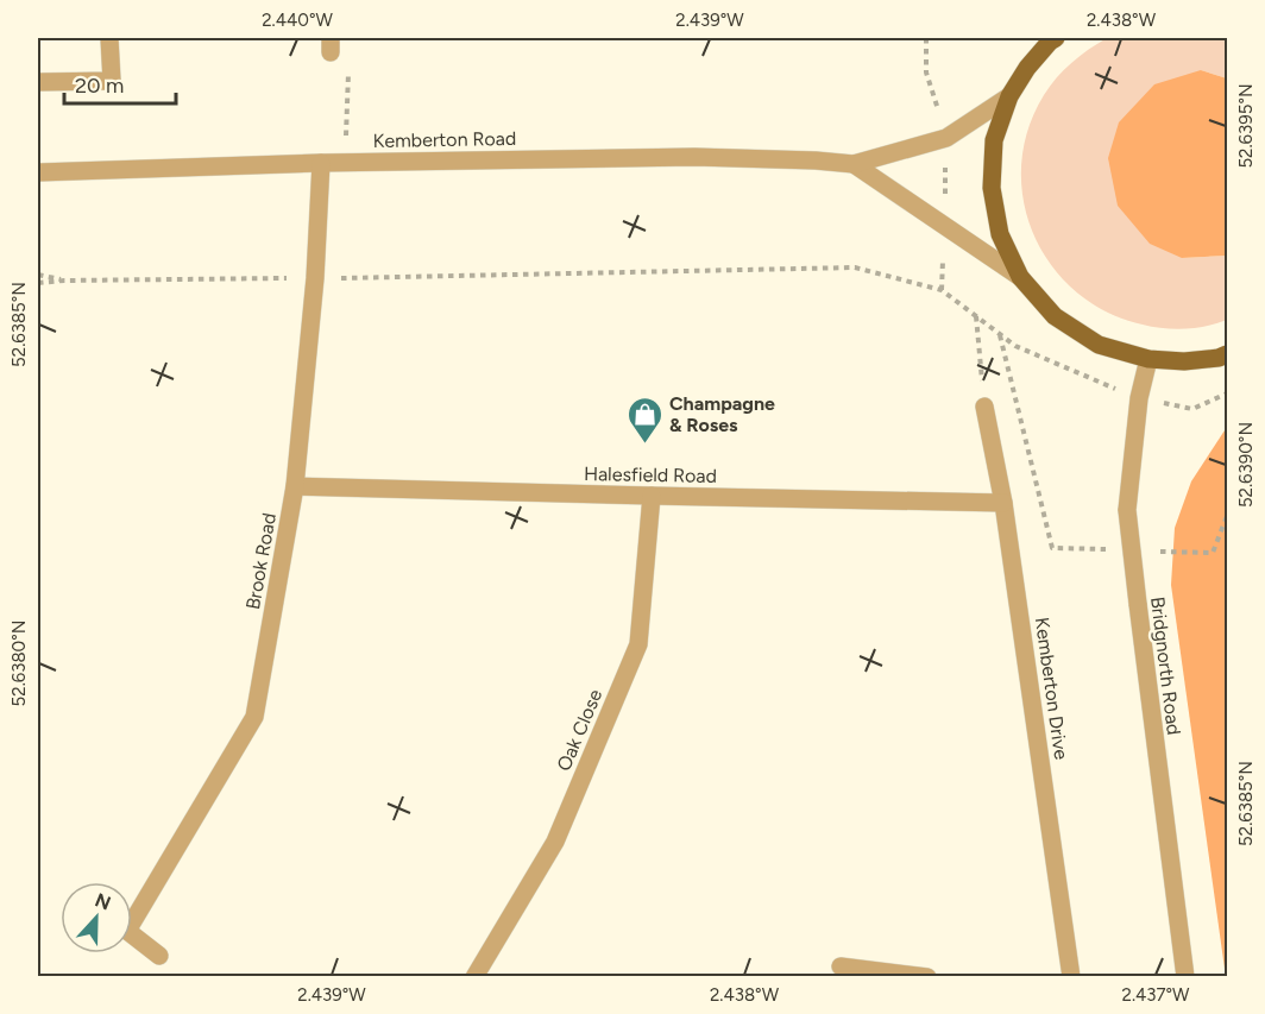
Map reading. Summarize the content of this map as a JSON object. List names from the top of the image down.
{
  "streets": {
    "street": [
      "Kemberton Road",
      "Halesfield Road",
      "Brook Road",
      "Bridgnorth Road",
      "Kemberton Drive",
      "Oak Close"
    ]
  },
  "crossings": [
    ["Kemberton Road", "Brook Road"],
    ["Halesfield Road", "Brook Road"],
    ["Halesfield Road", "Kemberton Drive"],
    ["Halesfield Road", "Oak Close"]
  ],
  "places": {
    "shop": ["Champagne & Roses"]
  },
  "scale_bar": "20 m",
  "north": "top",
  "coordinates": [
    "2.440°W",
    "2.439°W",
    "2.438°W",
    "52.6395°N",
    "52.6385°N",
    "52.6390°N",
    "52.6380°N",
    "2.437°W"
  ]
}
